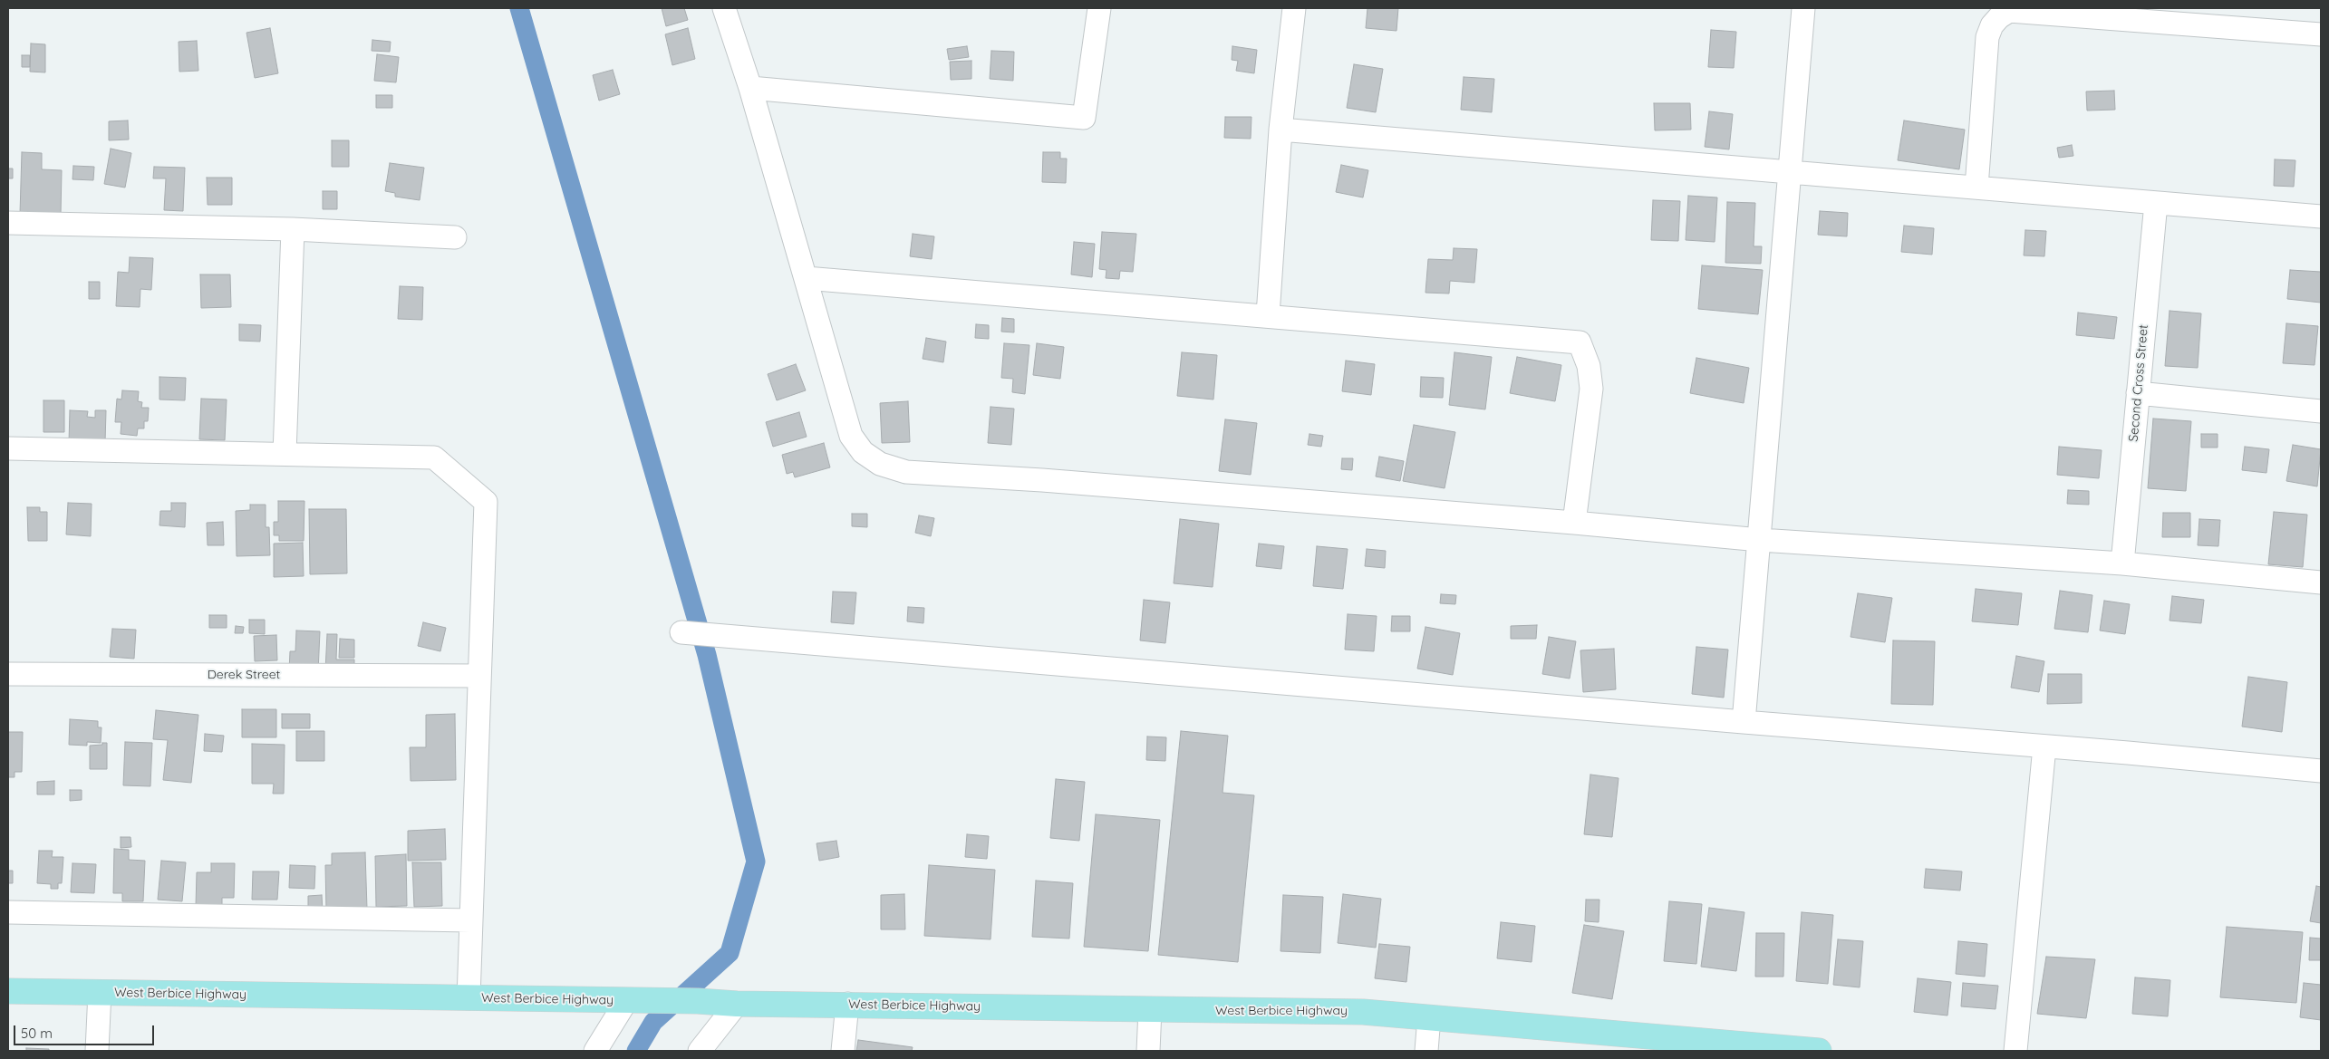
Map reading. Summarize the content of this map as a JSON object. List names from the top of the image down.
{
  "streets": {
    "main road": ["West Berbice Highway"],
    "street": ["Second Cross Street", "Derek Street"]
  },
  "scale_bar": "50 m"
}
